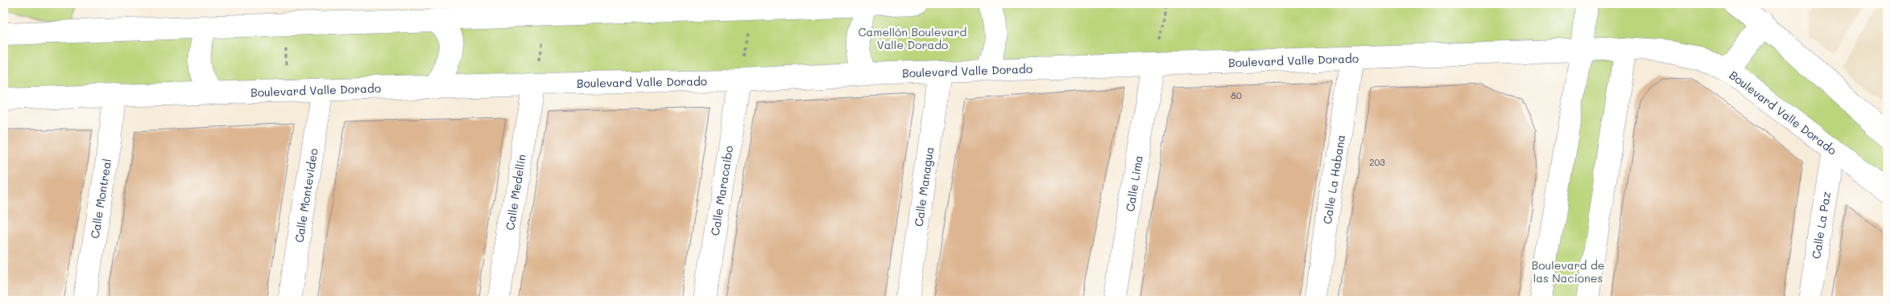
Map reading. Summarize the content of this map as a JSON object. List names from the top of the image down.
{
  "streets": {
    "street": [
      "Boulevard Valle Dorado",
      "Calle La Habana",
      "Calle Lima",
      "Calle Managua",
      "Calle Maracaibo",
      "Calle Medellín",
      "Calle Montevideo",
      "Calle Montreal",
      "Calle La Paz"
    ]
  },
  "crossings": [
    ["Boulevard Valle Dorado", "Calle La Habana"],
    ["Boulevard Valle Dorado", "Calle Lima"],
    ["Boulevard Valle Dorado", "Calle Managua"],
    ["Boulevard Valle Dorado", "Calle Maracaibo"],
    ["Boulevard Valle Dorado", "Calle Medellín"],
    ["Boulevard Valle Dorado", "Calle Montevideo"],
    ["Boulevard Valle Dorado", "Calle Montreal"],
    ["Boulevard Valle Dorado", "Calle La Paz"]
  ],
  "parks": ["Camellón Boulevard Valle Dorado", "Boulevard de las Naciones"],
  "house_numbers": ["80", "203"]
}
